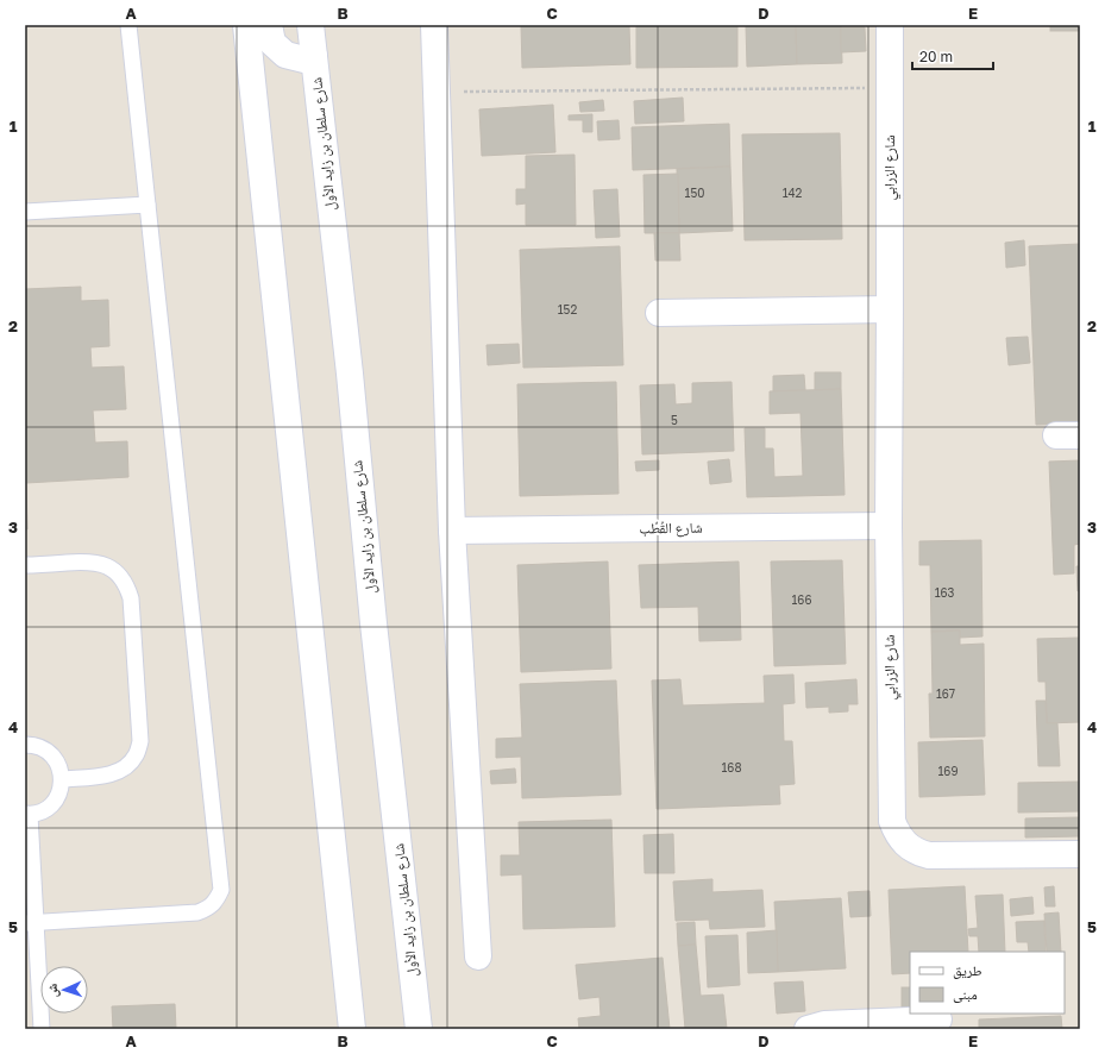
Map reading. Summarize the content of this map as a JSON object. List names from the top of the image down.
{
  "streets": {
    "street": ["شارع سلطان بن زايد الأول", "شارع الزرابي", "شارع القُطُب"]
  },
  "crossings": [
    ["شارع الزرابي", "شارع القُطُب"]
  ],
  "house_numbers": [
    "150",
    "142",
    "152",
    "5",
    "163",
    "166",
    "167",
    "168",
    "169"
  ],
  "legend": ["طريق", "مبنى"],
  "scale_bar": "20 m",
  "north": "left",
  "grid": {
    "columns": [
      "A",
      "B",
      "C",
      "D",
      "E"
    ],
    "rows": [
      "1",
      "2",
      "3",
      "4",
      "5"
    ]
  }
}
